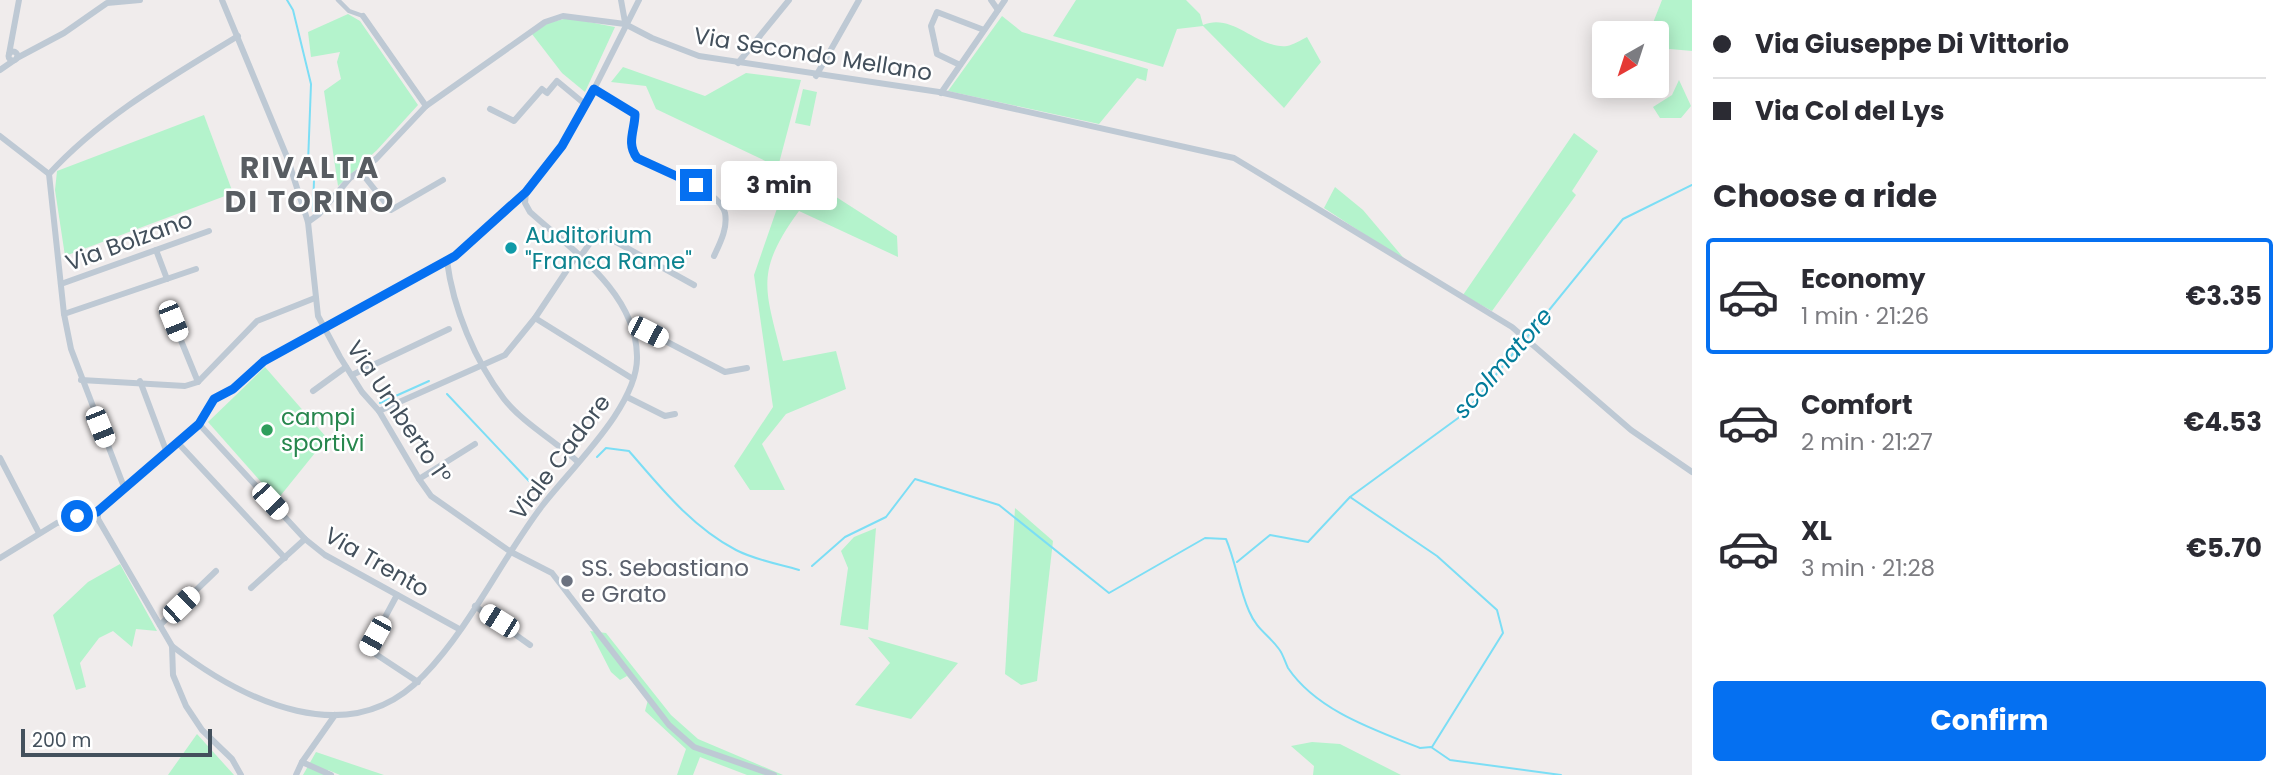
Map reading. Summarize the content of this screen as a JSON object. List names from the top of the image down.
{
  "streets": {
    "street": [
      "Via Secondo Mellano",
      "Via Bolzano",
      "Via Umberto 1°",
      "Viale Cadore",
      "Via Trento"
    ]
  },
  "crossings": [
    ["Via Secondo Mellano", "Via Umberto 1°"],
    ["Via Umberto 1°", "Viale Cadore"],
    ["Viale Cadore", "Via Trento"]
  ],
  "districts": ["RIVALTA DI TORINO"],
  "water": ["scolmatore"],
  "places": ["Auditorium \"Franca Rame\"", "campi sportivi", "SS. Sebastiano e Grato"],
  "scale_bar": "200 m",
  "north": "bottom left",
  "page": {
    "banner": ["Via Giuseppe Di Vittorio", "Via Col del Lys"],
    "heading": "Choose a ride",
    "bubble": "3 min",
    "list": [
      {
        "name": "Economy",
        "note": "1 min · 21:26",
        "value": "€3.35"
      },
      {
        "name": "Comfort",
        "note": "2 min · 21:27",
        "value": "€4.53"
      },
      {
        "name": "XL",
        "note": "3 min · 21:28",
        "value": "€5.70"
      }
    ],
    "buttons": "Confirm",
    "scale": "200 m"
  }
}
